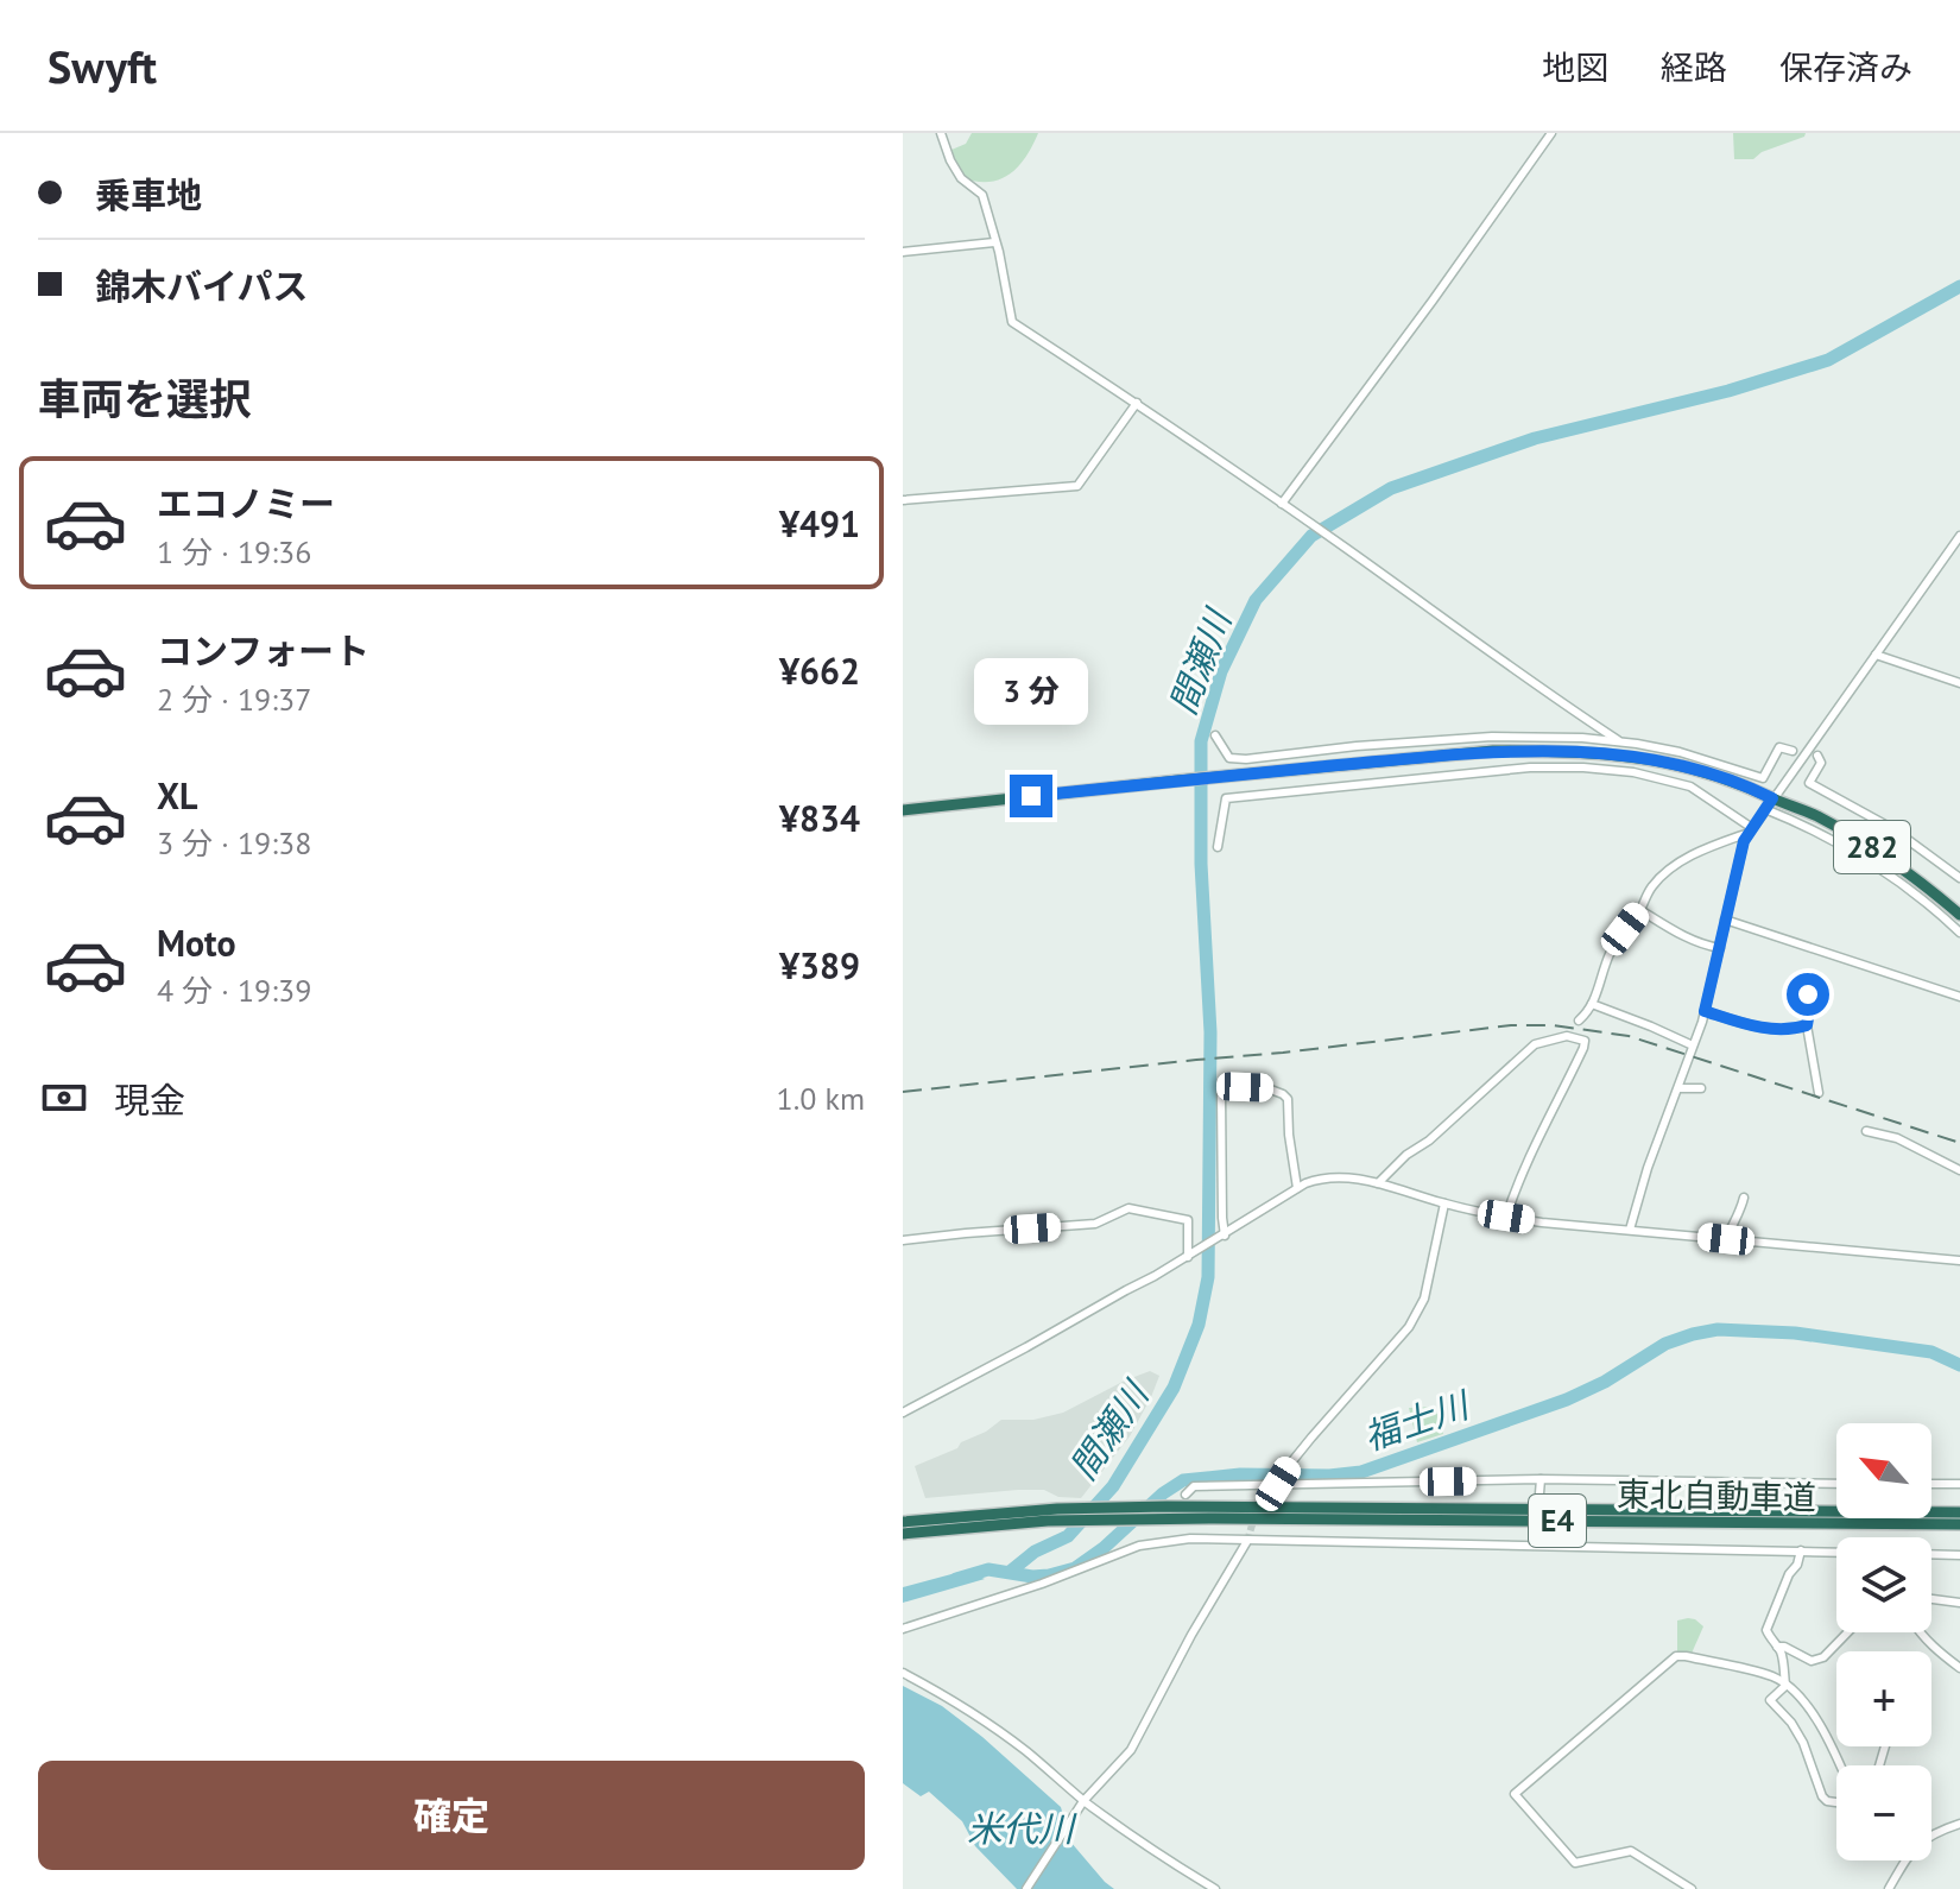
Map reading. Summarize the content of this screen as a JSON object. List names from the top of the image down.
{
  "streets": {
    "highway": ["282", "東北自動車道", "E4"]
  },
  "water": ["間瀬川", "福士川", "米代川"],
  "north": "top left",
  "page": {
    "header": "Swyft",
    "nav": ["地図", "経路", "保存済み"],
    "banner": ["乗車地", "錦木バイパス"],
    "heading": "車両を選択",
    "list": [
      {
        "name": "エコノミー",
        "note": "1 分 · 19:36",
        "value": "¥491"
      },
      {
        "name": "コンフォート",
        "note": "2 分 · 19:37",
        "value": "¥662"
      },
      {
        "name": "XL",
        "note": "3 分 · 19:38",
        "value": "¥834"
      },
      {
        "name": "Moto",
        "note": "4 分 · 19:39",
        "value": "¥389"
      }
    ],
    "bubble": "3 分",
    "pay": ["現金", "1.0 km"],
    "map_buttons": ["+", "−"],
    "buttons": "確定"
  }
}
